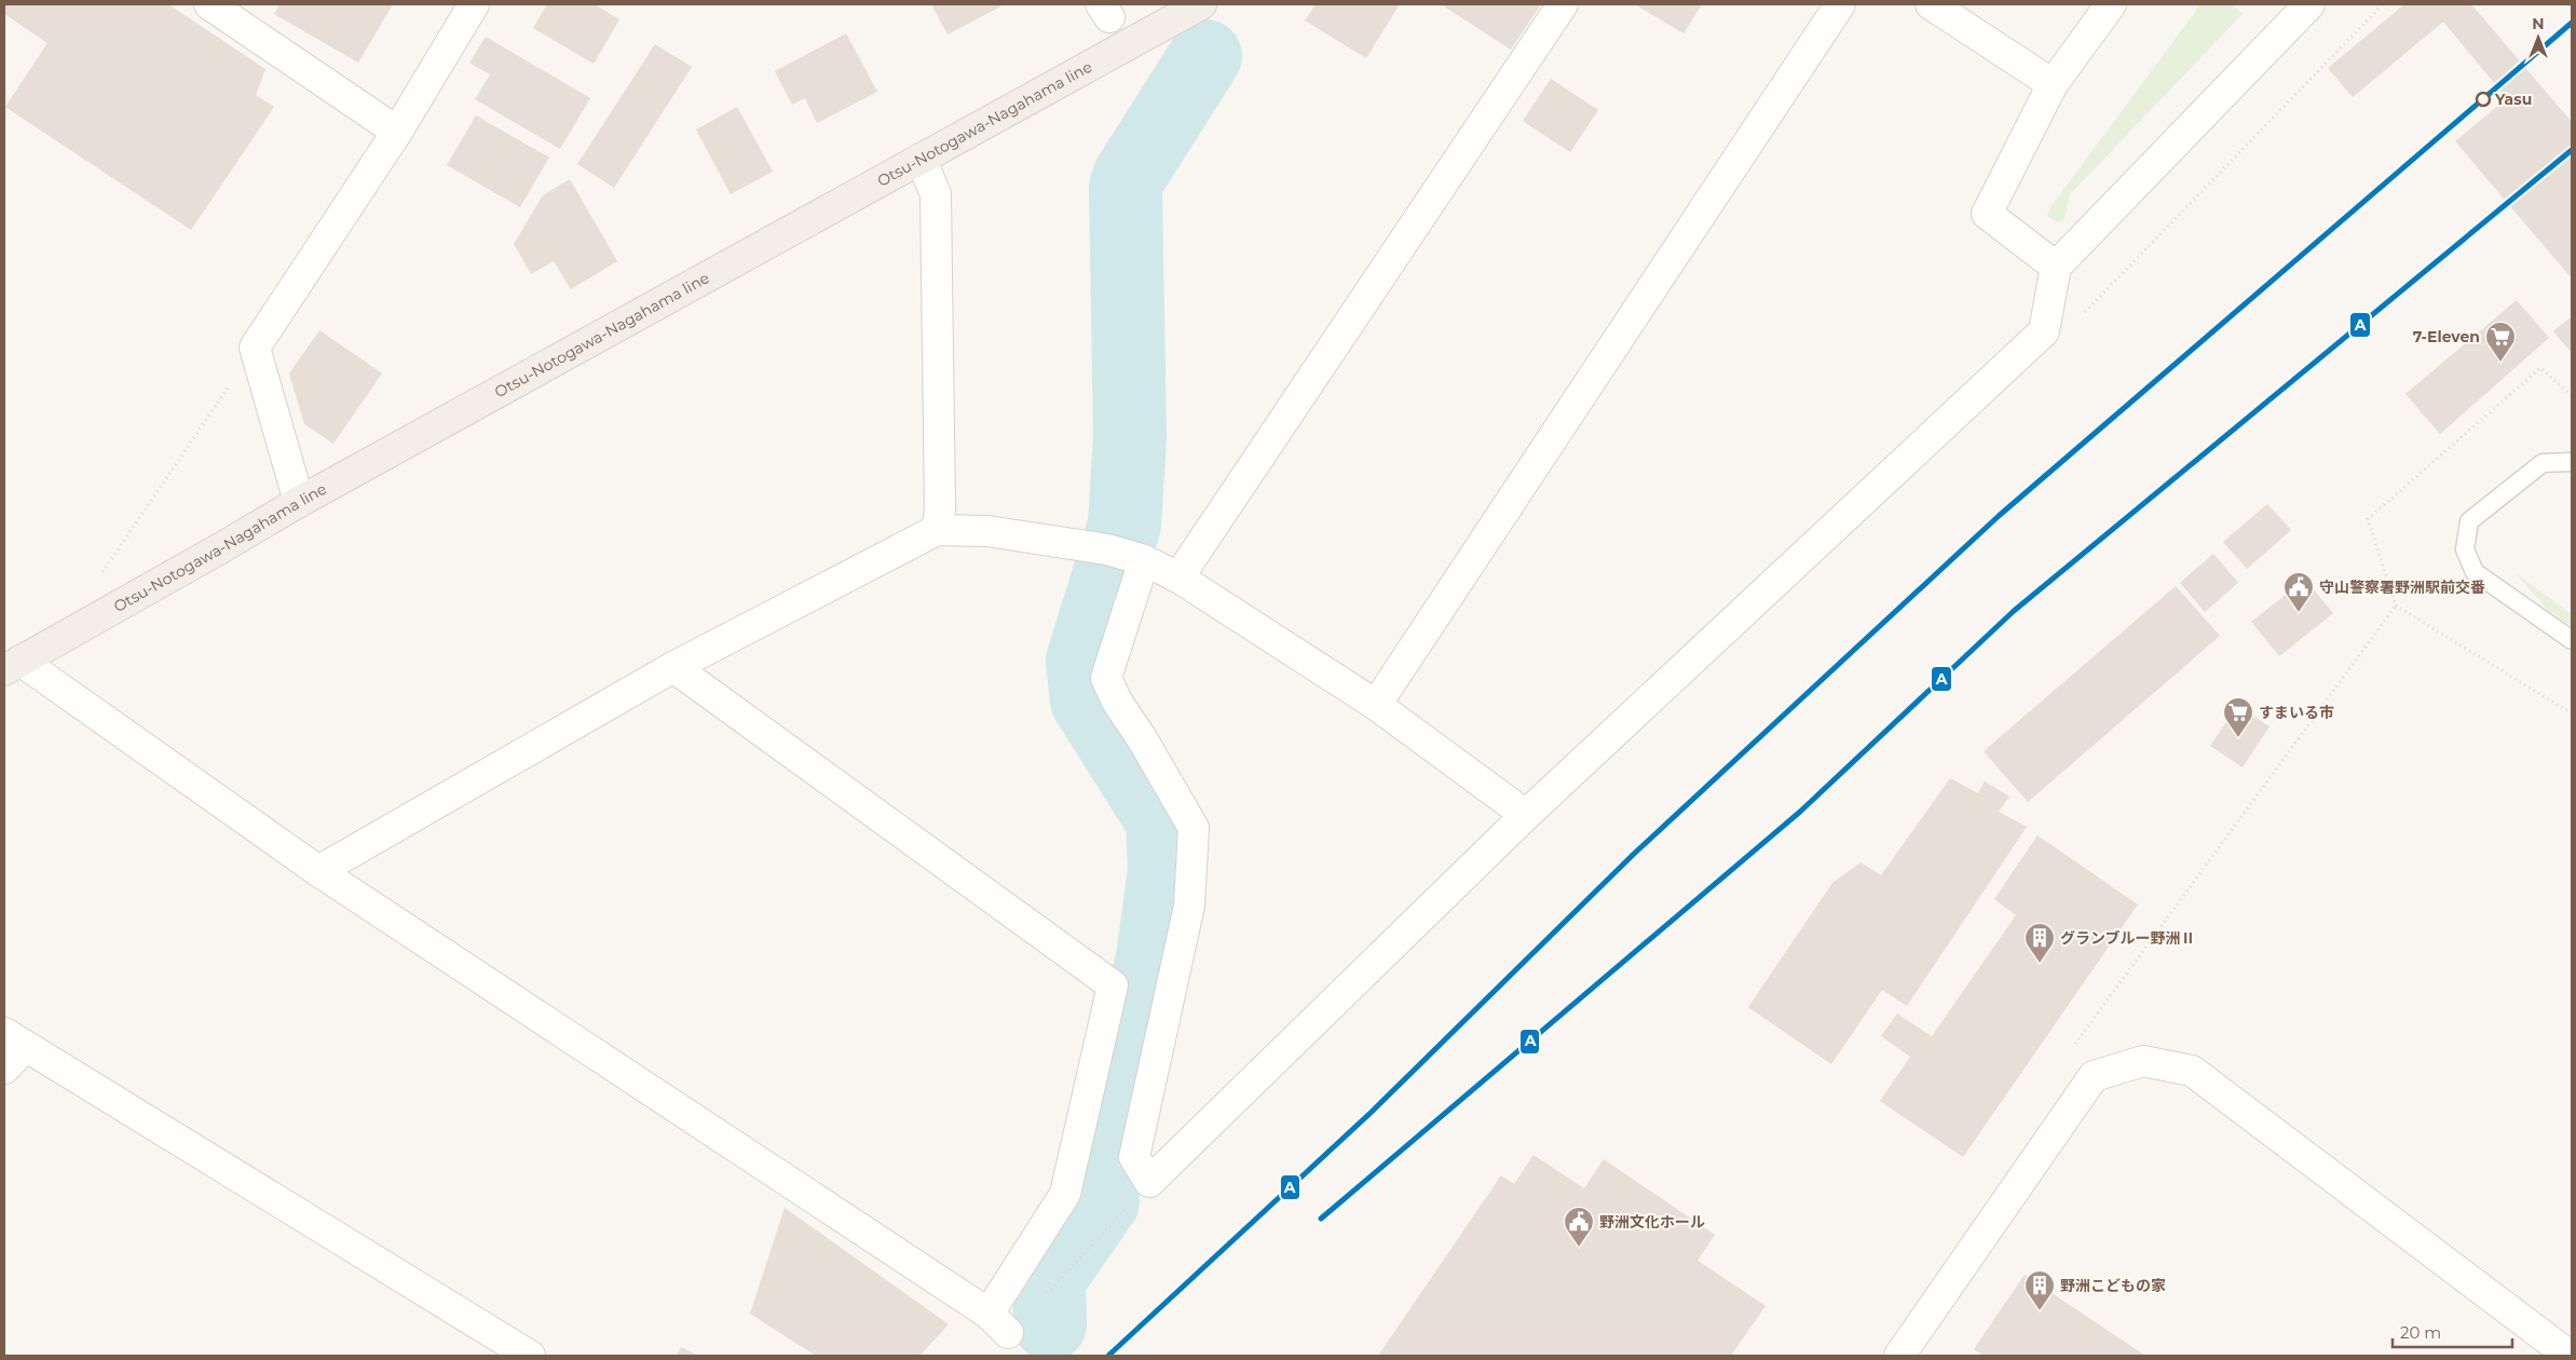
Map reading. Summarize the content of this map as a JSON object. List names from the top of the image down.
{
  "streets": {
    "main road": ["Otsu-Notogawa-Nagahama line"]
  },
  "places": {
    "other": ["Yasu"],
    "supermarket": ["7-Eleven", "すまいる市"],
    "public building": ["守山警察署野洲駅前交番", "野洲文化ホール"],
    "building": ["グランブルー野洲Ⅱ", "野洲こどもの家"]
  },
  "lines": ["transit line A"],
  "scale_bar": "20 m",
  "north": "top"
}
